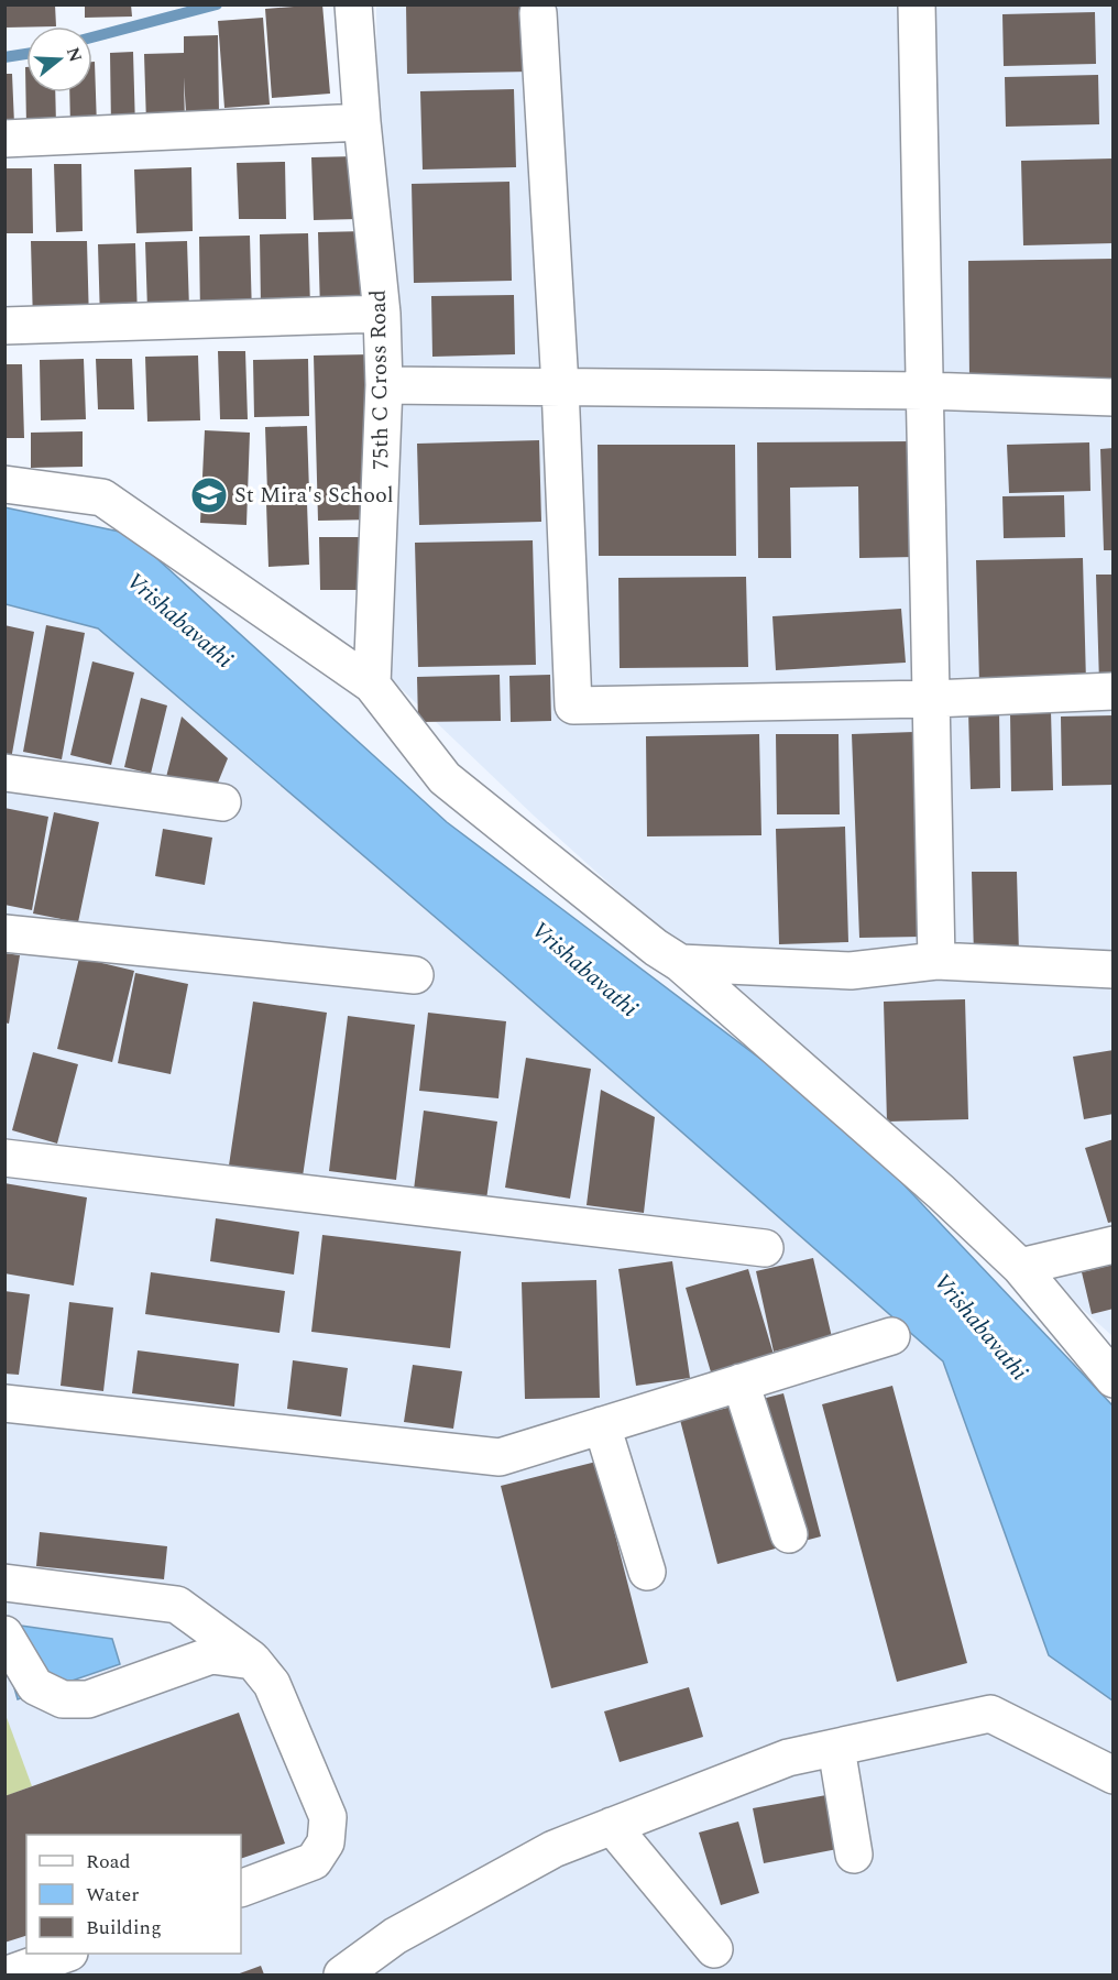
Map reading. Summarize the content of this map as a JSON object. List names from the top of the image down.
{
  "streets": {
    "street": ["75th C Cross Road"]
  },
  "water": ["Vrishabavathi"],
  "places": {
    "school or university": ["St Mira's School"]
  },
  "legend": ["Road", "Water", "Building"],
  "north": "right"
}
